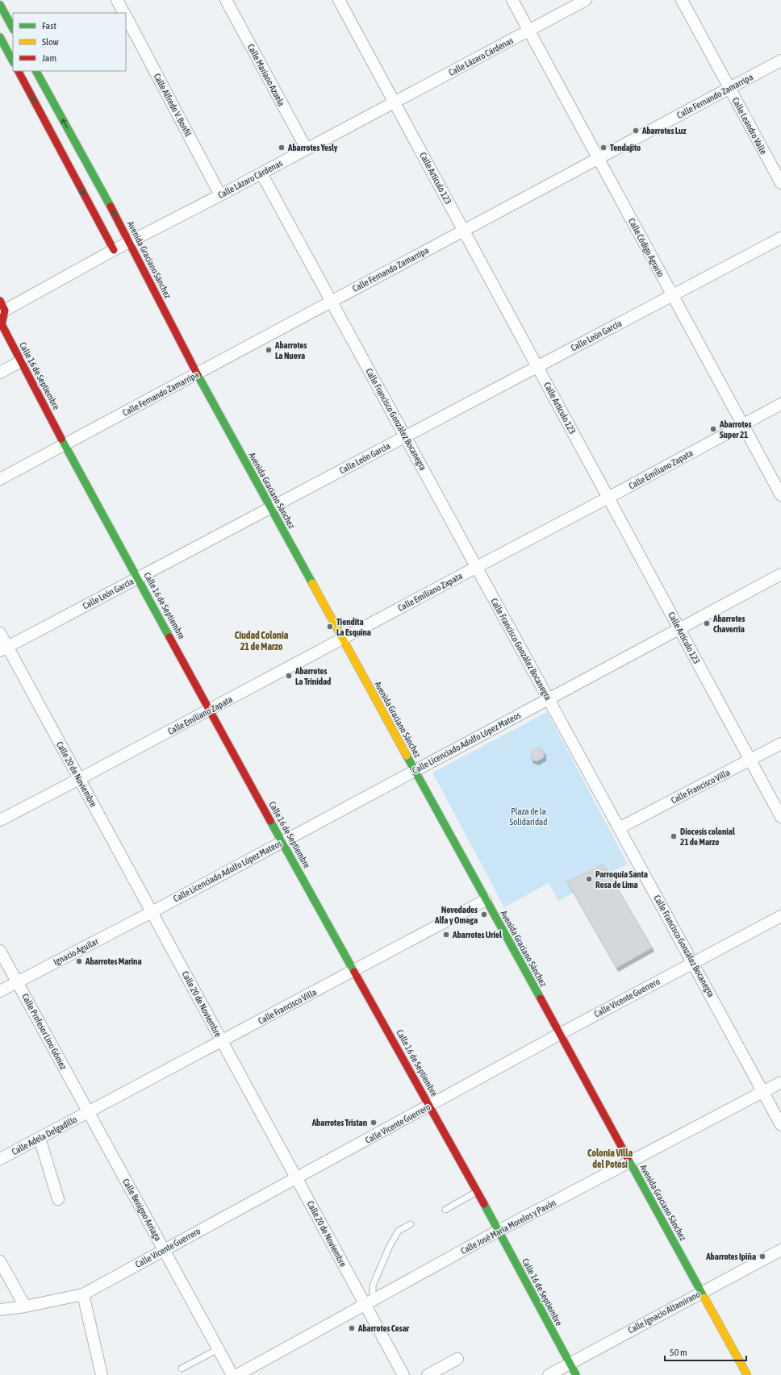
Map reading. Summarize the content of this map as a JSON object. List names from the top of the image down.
{
  "streets": {
    "street": [
      "Calle Lázaro Cárdenas",
      "Calle Mariano Azuela",
      "Calle Fernando Zamarripa",
      "Calle Alfredo V. Bonfil",
      "Calle Leandro Valle",
      "Calle Artículo 123",
      "Calle Código Agrario",
      "Avenida Graciano Sánchez",
      "Calle León García",
      "Calle 16 de Septiembre",
      "Calle Francisco González Bocanegra",
      "Calle Emiliano Zapata",
      "Calle Licenciado Adolfo López Mateos",
      "Calle 20 de Noviembre",
      "Calle Francisco Villa",
      "Ignacio Aguilar",
      "Calle Vicente Guerrero",
      "Calle Profesor Lino Gómez",
      "Calle Adela Delgadillo",
      "Calle Benigno Arriaga",
      "Calle José María Morelos y Pavón",
      "Calle Ignacio Altamirano"
    ]
  },
  "crossings": [
    ["Calle Lázaro Cárdenas", "Calle Mariano Azuela"],
    ["Calle Lázaro Cárdenas", "Calle Alfredo V. Bonfil"],
    ["Calle Lázaro Cárdenas", "Calle Artículo 123"],
    ["Calle Lázaro Cárdenas", "Calle Código Agrario"],
    ["Calle Lázaro Cárdenas", "Avenida Graciano Sánchez"],
    ["Calle Lázaro Cárdenas", "Calle 16 de Septiembre"],
    ["Calle Lázaro Cárdenas", "Calle Francisco González Bocanegra"],
    ["Calle Fernando Zamarripa", "Calle Leandro Valle"],
    ["Calle Fernando Zamarripa", "Calle Artículo 123"],
    ["Calle Fernando Zamarripa", "Calle Código Agrario"],
    ["Calle Fernando Zamarripa", "Avenida Graciano Sánchez"],
    ["Calle Fernando Zamarripa", "Calle 16 de Septiembre"],
    ["Calle Fernando Zamarripa", "Calle Francisco González Bocanegra"],
    ["Calle Artículo 123", "Calle León García"],
    ["Calle Artículo 123", "Calle Emiliano Zapata"],
    ["Calle Artículo 123", "Calle Licenciado Adolfo López Mateos"],
    ["Calle Artículo 123", "Calle Francisco Villa"],
    ["Calle Código Agrario", "Calle León García"],
    ["Calle Código Agrario", "Calle Emiliano Zapata"],
    ["Avenida Graciano Sánchez", "Calle León García"],
    ["Avenida Graciano Sánchez", "Calle Emiliano Zapata"],
    ["Avenida Graciano Sánchez", "Calle Licenciado Adolfo López Mateos"],
    ["Avenida Graciano Sánchez", "Calle Francisco Villa"],
    ["Avenida Graciano Sánchez", "Calle Vicente Guerrero"],
    ["Avenida Graciano Sánchez", "Calle José María Morelos y Pavón"],
    ["Avenida Graciano Sánchez", "Calle Ignacio Altamirano"],
    ["Calle León García", "Calle 16 de Septiembre"],
    ["Calle León García", "Calle Francisco González Bocanegra"],
    ["Calle León García", "Calle 20 de Noviembre"],
    ["Calle 16 de Septiembre", "Calle Emiliano Zapata"],
    ["Calle 16 de Septiembre", "Calle Licenciado Adolfo López Mateos"],
    ["Calle 16 de Septiembre", "Calle Francisco Villa"],
    ["Calle 16 de Septiembre", "Calle Vicente Guerrero"],
    ["Calle 16 de Septiembre", "Calle José María Morelos y Pavón"],
    ["Calle 16 de Septiembre", "Calle Ignacio Altamirano"],
    ["Calle Francisco González Bocanegra", "Calle Emiliano Zapata"],
    ["Calle Francisco González Bocanegra", "Calle Licenciado Adolfo López Mateos"],
    ["Calle Francisco González Bocanegra", "Calle Francisco Villa"],
    ["Calle Francisco González Bocanegra", "Calle Vicente Guerrero"],
    ["Calle Francisco González Bocanegra", "Calle José María Morelos y Pavón"],
    ["Calle Emiliano Zapata", "Calle 20 de Noviembre"],
    ["Calle Licenciado Adolfo López Mateos", "Calle 20 de Noviembre"],
    ["Calle Licenciado Adolfo López Mateos", "Ignacio Aguilar"],
    ["Calle 20 de Noviembre", "Calle Francisco Villa"],
    ["Calle 20 de Noviembre", "Ignacio Aguilar"],
    ["Calle 20 de Noviembre", "Calle Vicente Guerrero"],
    ["Calle 20 de Noviembre", "Calle José María Morelos y Pavón"],
    ["Calle Francisco Villa", "Calle Profesor Lino Gómez"],
    ["Calle Francisco Villa", "Calle Adela Delgadillo"],
    ["Calle Francisco Villa", "Calle Benigno Arriaga"],
    ["Ignacio Aguilar", "Calle Profesor Lino Gómez"],
    ["Calle Vicente Guerrero", "Calle Benigno Arriaga"],
    ["Calle Profesor Lino Gómez", "Calle Adela Delgadillo"],
    ["Calle Profesor Lino Gómez", "Calle Benigno Arriaga"],
    ["Calle Adela Delgadillo", "Calle Benigno Arriaga"]
  ],
  "districts": ["Ciudad Colonia 21 de Marzo", "Colonia Villa del Potosí"],
  "parks": ["Plaza de la Solidaridad"],
  "places": [
    "Abarrotes Luz",
    "Abarrotes Yesly",
    "Tendajito",
    "Abarrotes La Nueva",
    "Abarrotes Super 21",
    "Abarrotes Chaverria",
    "Tiendita La Esquina",
    "Abarrotes La Trinidad",
    "Diocesis colonial 21 de Marzo",
    "Parroquia Santa Rosa de Lima",
    "Novedades Alfa y Omega",
    "Abarrotes Uriel",
    "Abarrotes Marina",
    "Abarrotes Tristan",
    "Abarrotes Ipiña",
    "Abarrotes Cesar"
  ],
  "legend": ["Fast", "Slow", "Jam"],
  "scale_bar": "50 m"
}
